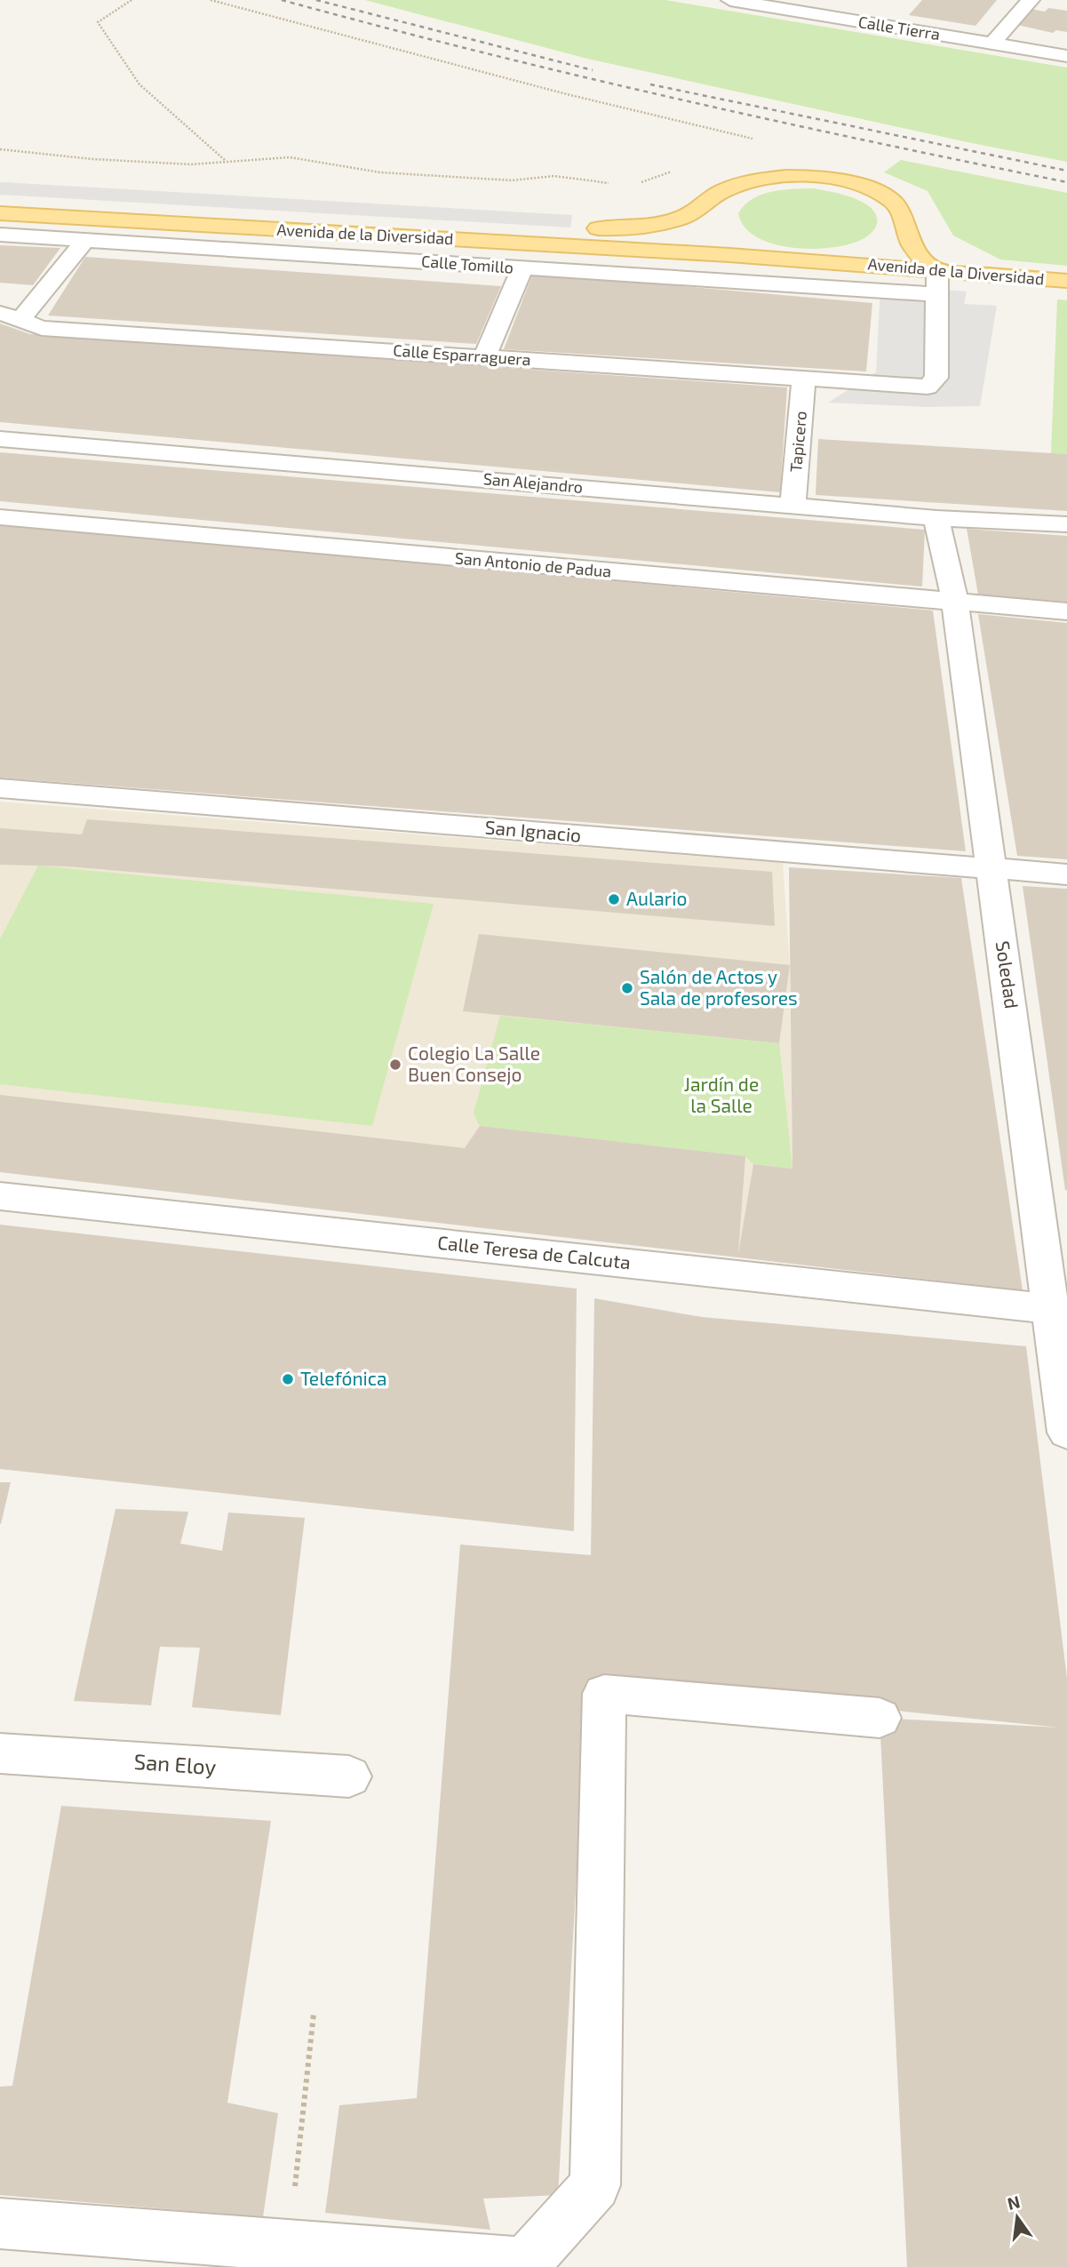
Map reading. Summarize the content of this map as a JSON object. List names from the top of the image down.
{
  "streets": {
    "main road": ["Avenida de la Diversidad"],
    "street": [
      "Calle Tierra",
      "Calle Tomillo",
      "Calle Esparraguera",
      "Tapicero",
      "San Alejandro",
      "San Antonio de Padua",
      "San Ignacio",
      "Soledad",
      "Calle Teresa de Calcuta",
      "San Eloy"
    ]
  },
  "crossings": [
    ["Calle Tomillo", "Calle Esparraguera"],
    ["Calle Esparraguera", "Tapicero"],
    ["Tapicero", "San Alejandro"],
    ["San Alejandro", "Soledad"],
    ["San Antonio de Padua", "Soledad"],
    ["San Ignacio", "Soledad"],
    ["Soledad", "Calle Teresa de Calcuta"]
  ],
  "parks": ["Jardín de la Salle"],
  "places": [
    "Aulario",
    "Salón de Actos y Sala de profesores",
    "Colegio La Salle Buen Consejo",
    "Telefónica"
  ],
  "north": "top"
}
